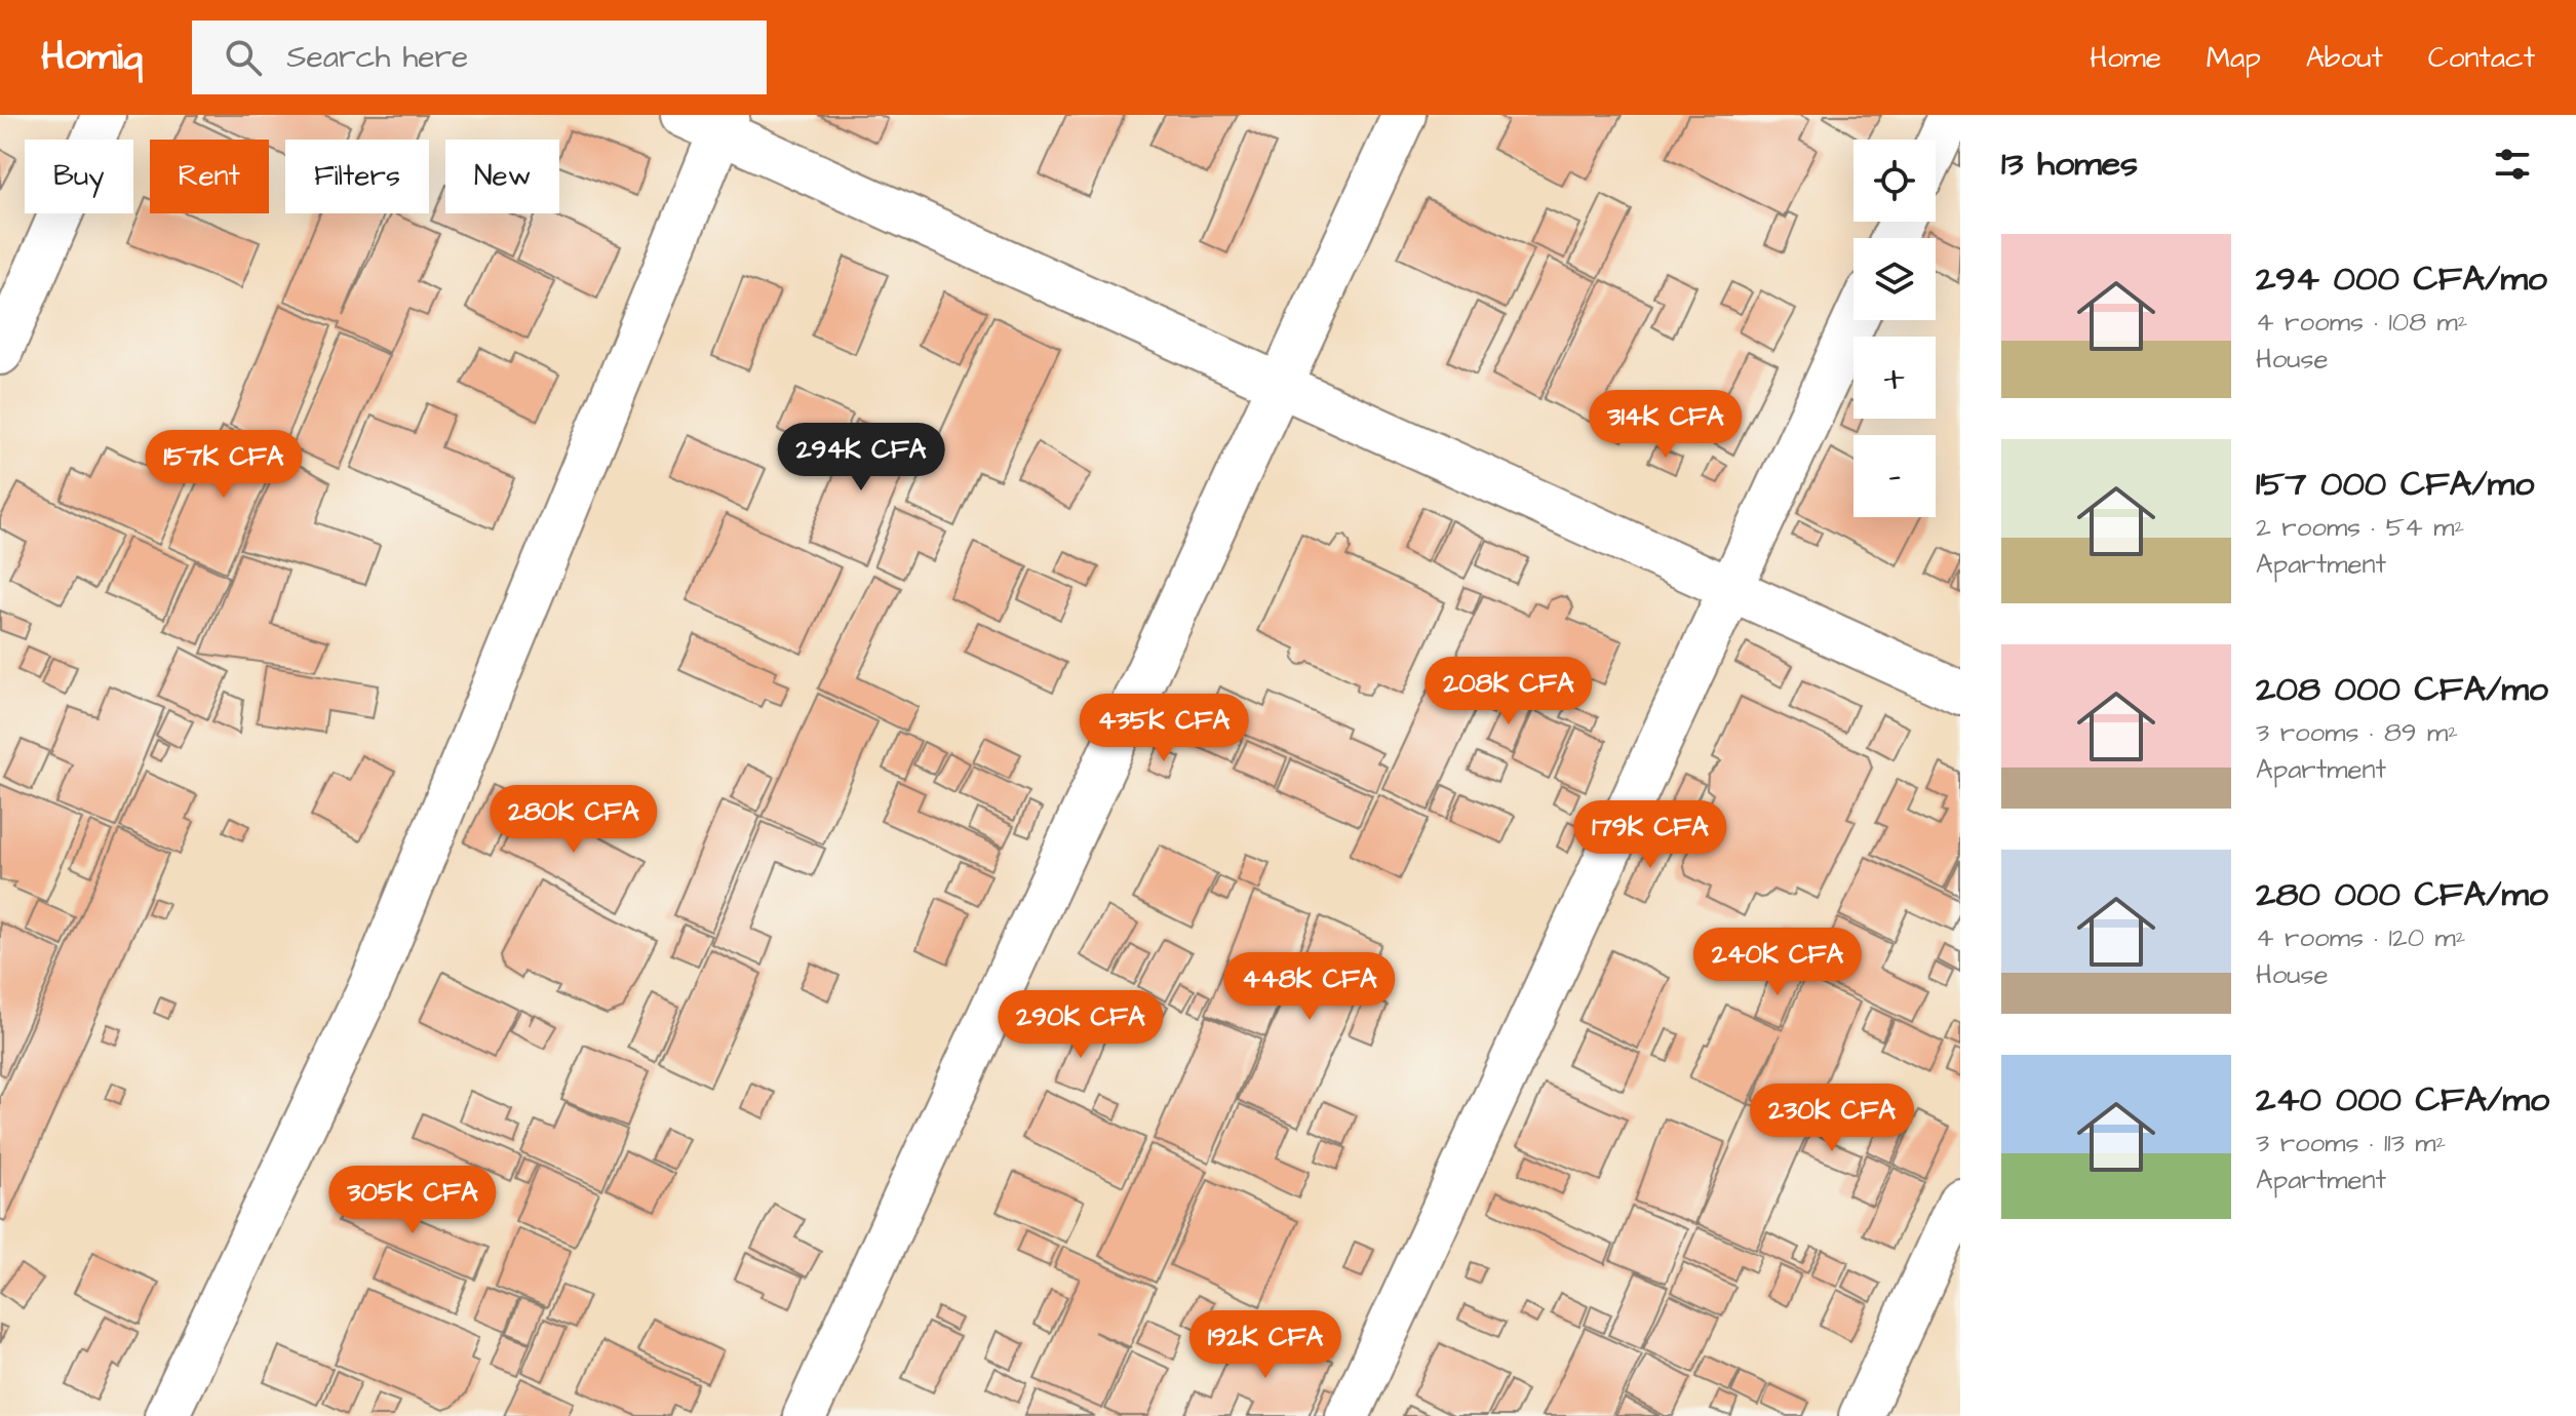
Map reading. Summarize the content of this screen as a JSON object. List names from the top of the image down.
{
  "page": {
    "header": "Homiq",
    "search": "Search here",
    "nav": [
      "Home",
      "Map",
      "About",
      "Contact"
    ],
    "heading": "13 homes",
    "map_buttons": ["+", "−"],
    "chip": [
      "Buy",
      "Rent",
      "Filters",
      "New"
    ],
    "list": [
      {
        "name": "294 000 CFA/mo",
        "note": "4 rooms · 108 m² · House"
      },
      {
        "name": "157 000 CFA/mo",
        "note": "2 rooms · 54 m² · Apartment"
      },
      {
        "name": "208 000 CFA/mo",
        "note": "3 rooms · 89 m² · Apartment"
      },
      {
        "name": "280 000 CFA/mo",
        "note": "4 rooms · 120 m² · House"
      },
      {
        "name": "240 000 CFA/mo",
        "note": "3 rooms · 113 m² · Apartment"
      }
    ],
    "price": [
      "314K CFA",
      "294K CFA",
      "157K CFA",
      "208K CFA",
      "435K CFA",
      "280K CFA",
      "179K CFA",
      "240K CFA",
      "448K CFA",
      "290K CFA",
      "230K CFA",
      "305K CFA",
      "192K CFA"
    ]
  }
}
